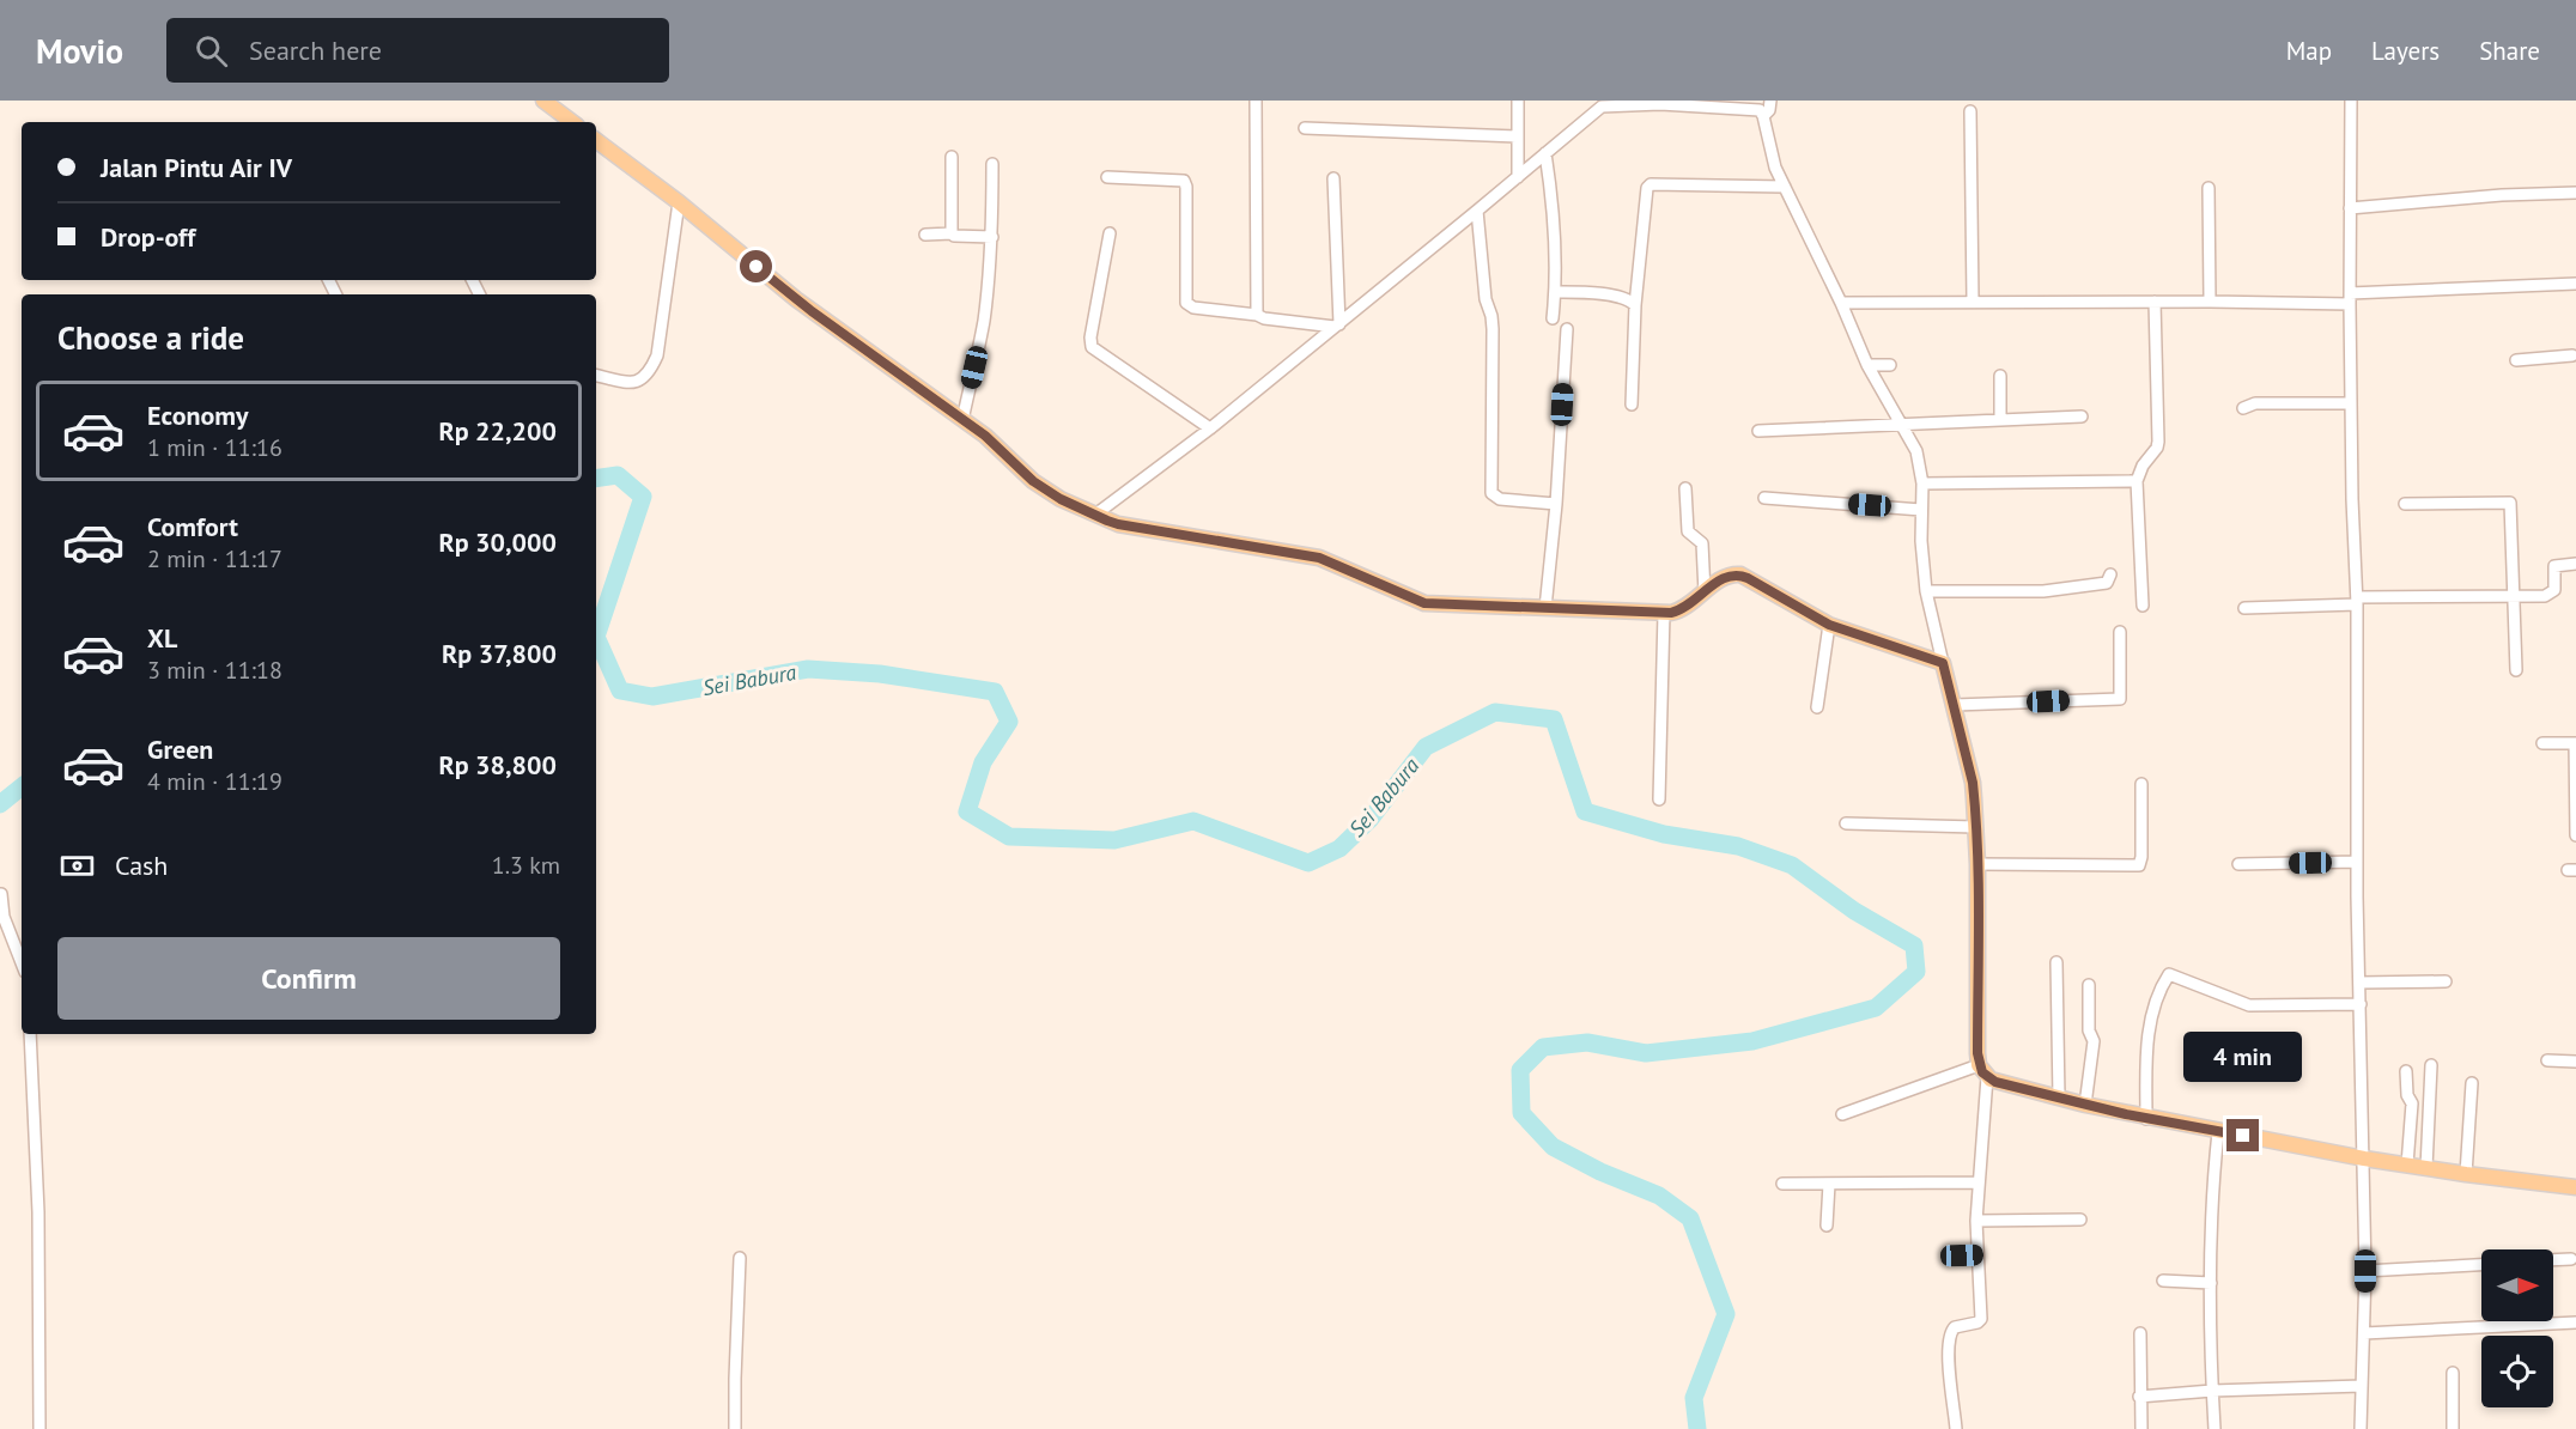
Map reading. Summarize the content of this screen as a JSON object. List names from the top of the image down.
{
  "water": ["Sei Babura"],
  "north": "right",
  "page": {
    "header": "Movio",
    "search": "Search here",
    "nav": ["Map", "Layers", "Share"],
    "banner": ["Jalan Pintu Air IV", "Drop-off"],
    "heading": "Choose a ride",
    "list": [
      {
        "name": "Economy",
        "note": "1 min · 11:16",
        "value": "Rp 22,200"
      },
      {
        "name": "Comfort",
        "note": "2 min · 11:17",
        "value": "Rp 30,000"
      },
      {
        "name": "XL",
        "note": "3 min · 11:18",
        "value": "Rp 37,800"
      },
      {
        "name": "Green",
        "note": "4 min · 11:19",
        "value": "Rp 38,800"
      }
    ],
    "pay": ["Cash", "1.3 km"],
    "buttons": "Confirm",
    "bubble": "4 min"
  }
}
